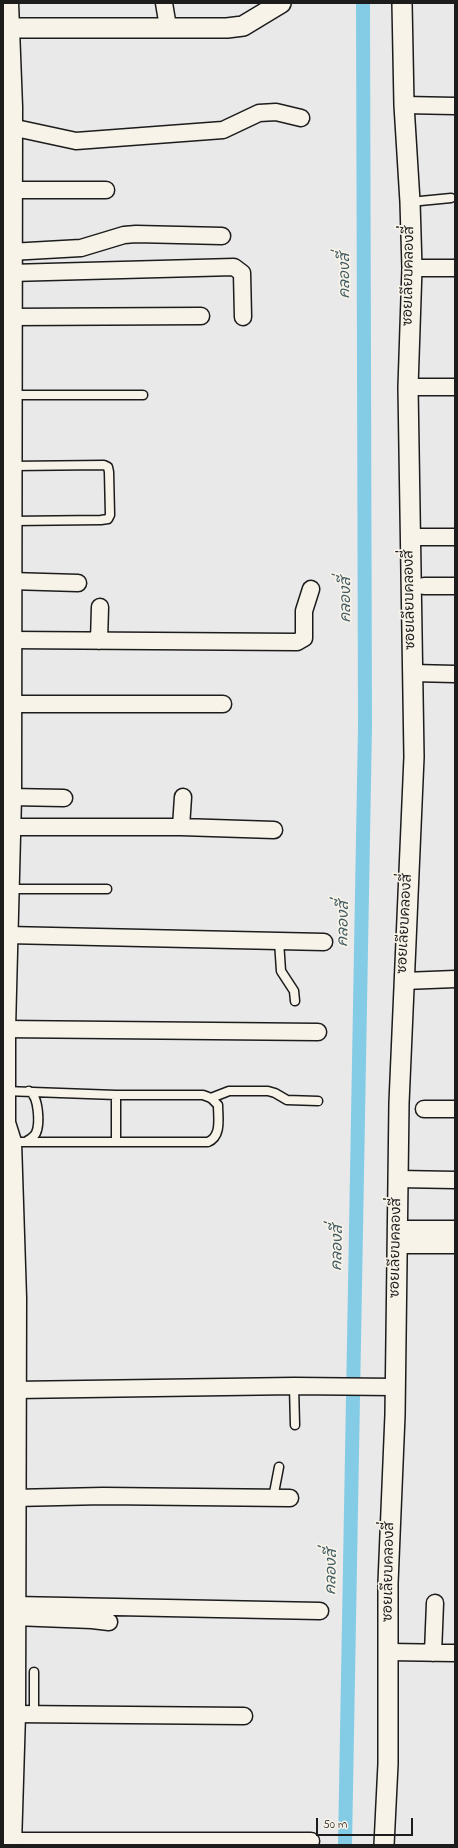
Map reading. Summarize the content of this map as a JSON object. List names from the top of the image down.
{
  "streets": {
    "street": ["ซอยเลียบคลองสี่"]
  },
  "water": ["คลองสี่"],
  "scale_bar": "50 m"
}
